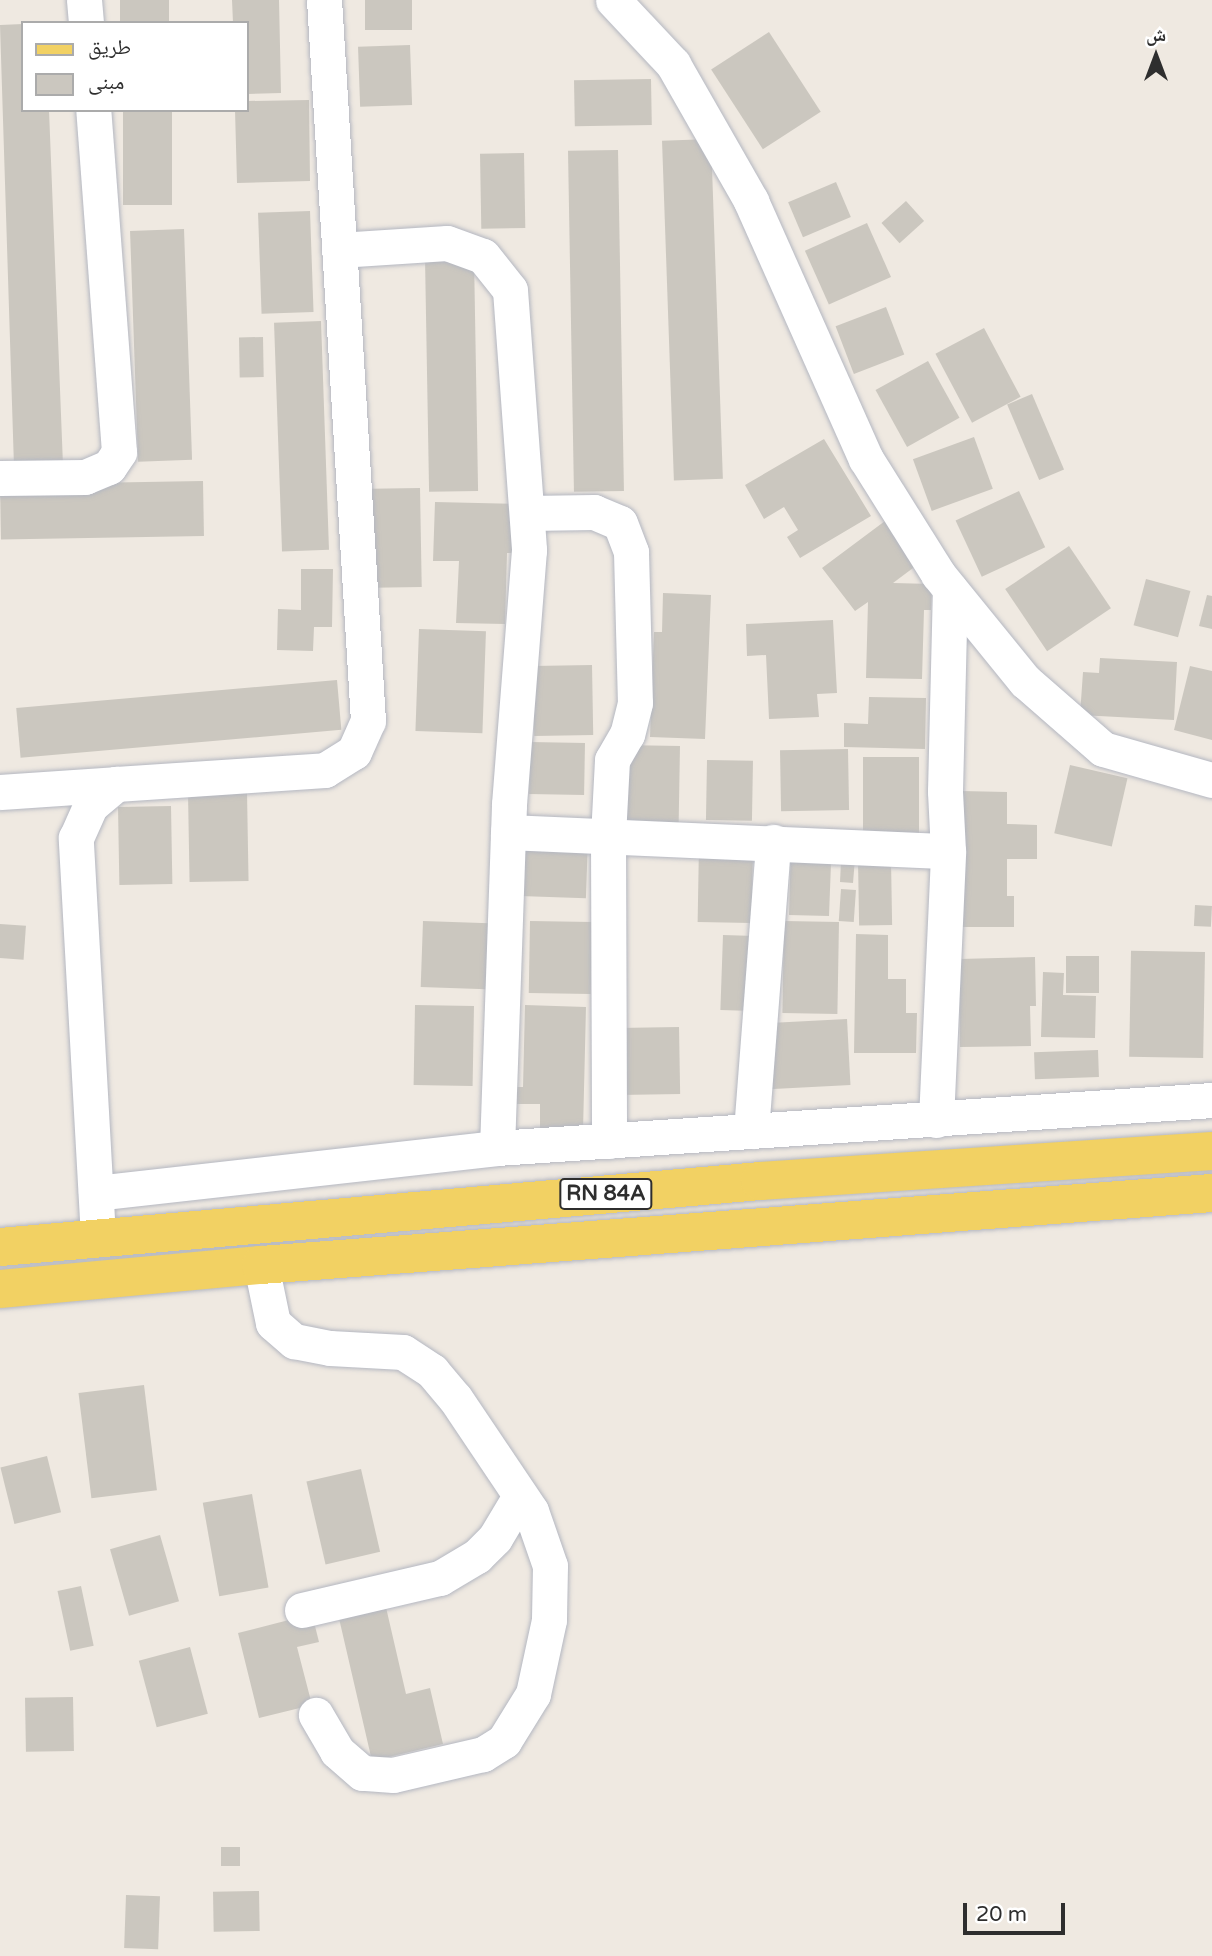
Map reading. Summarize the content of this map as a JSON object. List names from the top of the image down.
{
  "streets": {
    "main road": ["RN 84A"]
  },
  "legend": ["طريق", "مبنى"],
  "scale_bar": "20 m",
  "north": "top"
}
